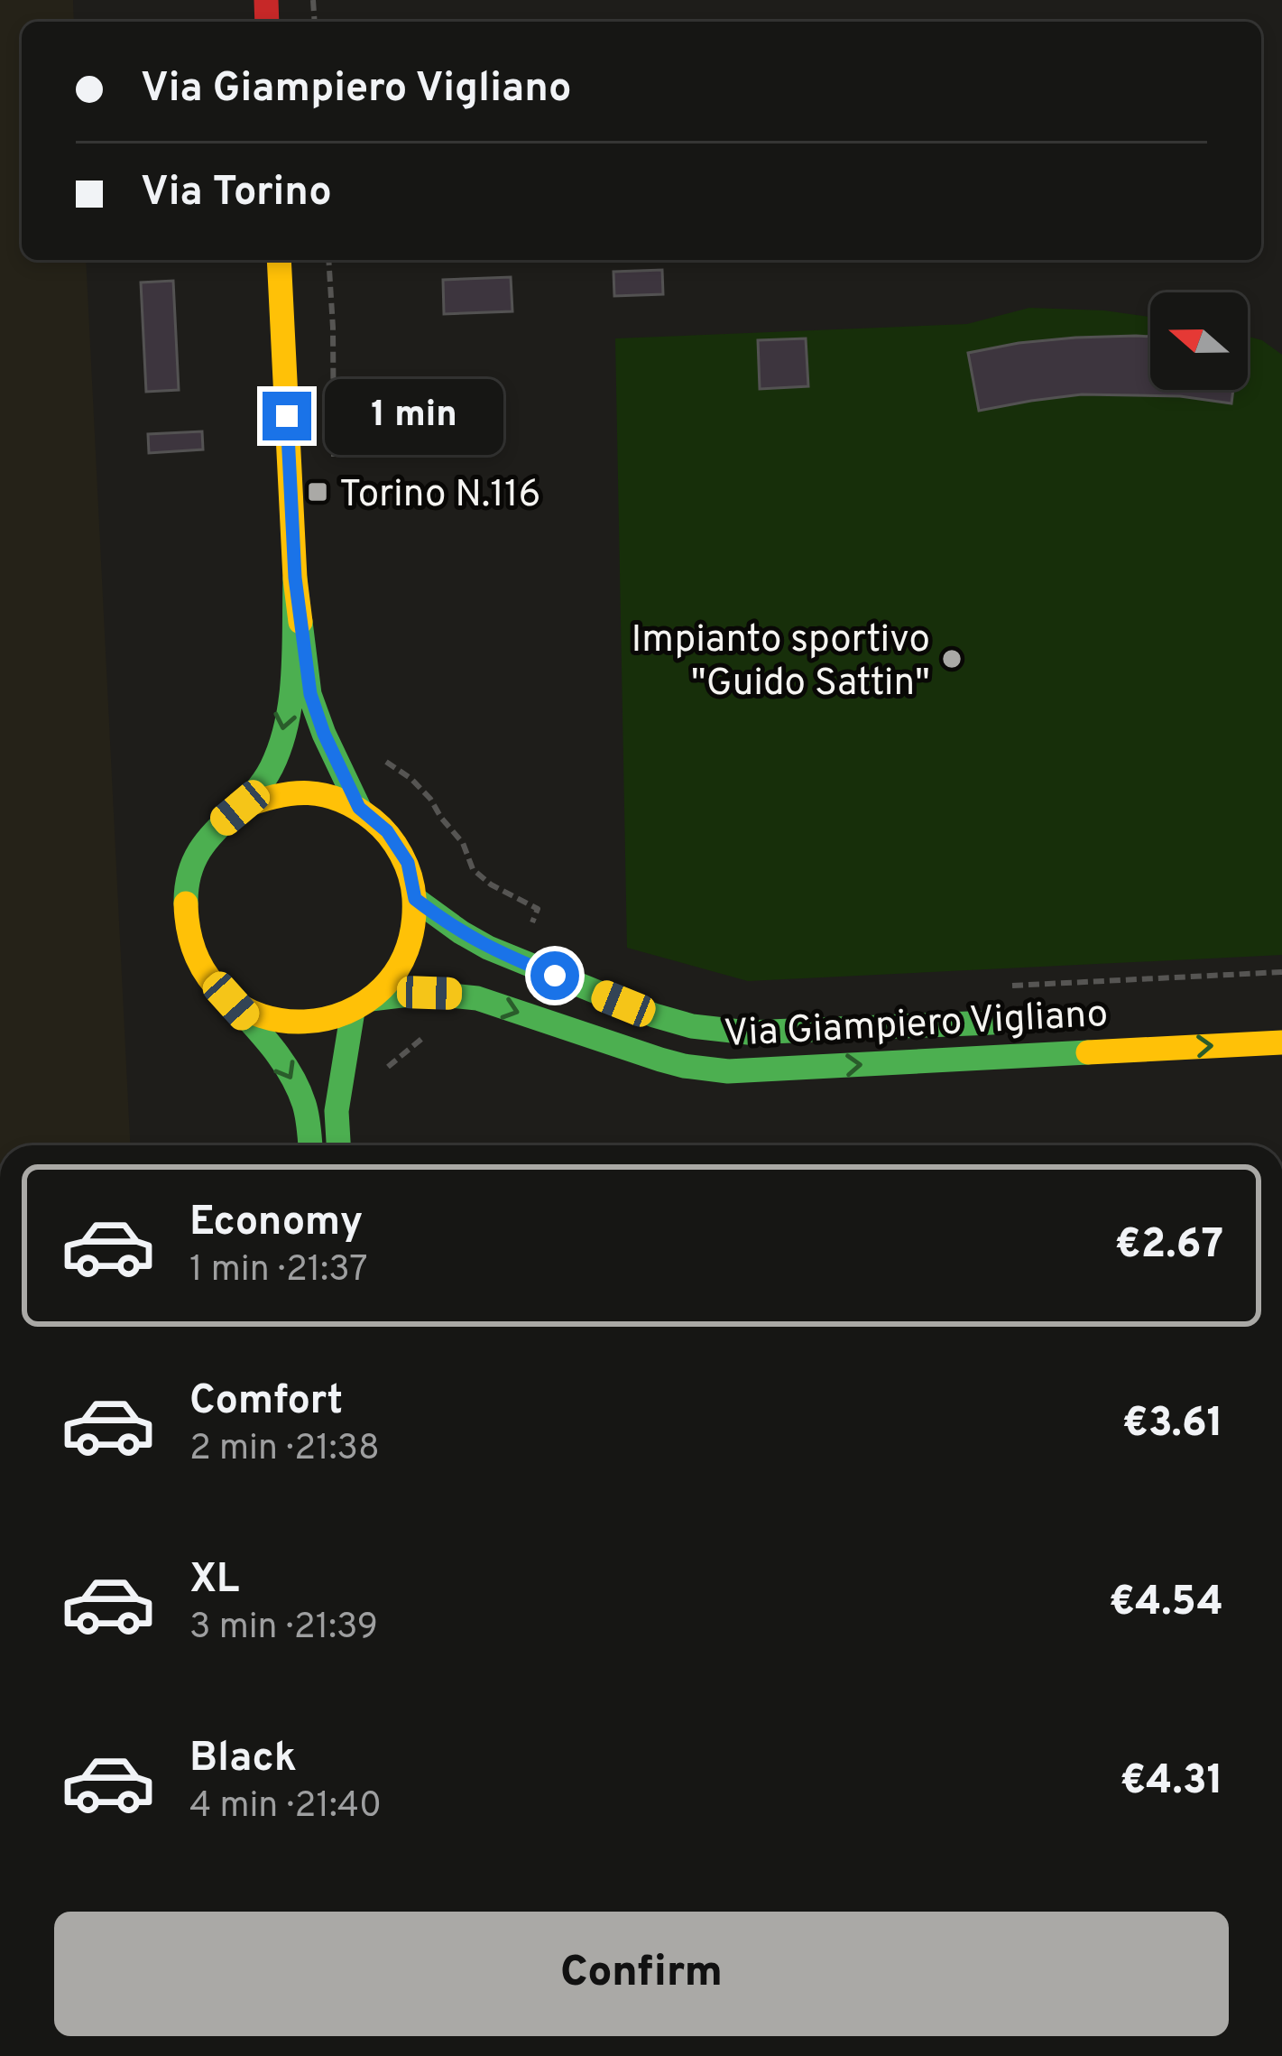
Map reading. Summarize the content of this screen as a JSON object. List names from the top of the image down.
{
  "streets": {
    "main road": ["Via Giampiero Vigliano"]
  },
  "places": {
    "transit": ["Torino N.116"],
    "other": ["Impianto sportivo \"Guido Sattin\""]
  },
  "north": "left",
  "page": {
    "banner": ["Via Giampiero Vigliano", "Via Torino"],
    "bubble": "1 min",
    "list": [
      {
        "name": "Economy",
        "note": "1 min · 21:37",
        "value": "€2.67"
      },
      {
        "name": "Comfort",
        "note": "2 min · 21:38",
        "value": "€3.61"
      },
      {
        "name": "XL",
        "note": "3 min · 21:39",
        "value": "€4.54"
      },
      {
        "name": "Black",
        "note": "4 min · 21:40",
        "value": "€4.31"
      }
    ],
    "buttons": "Confirm"
  }
}
